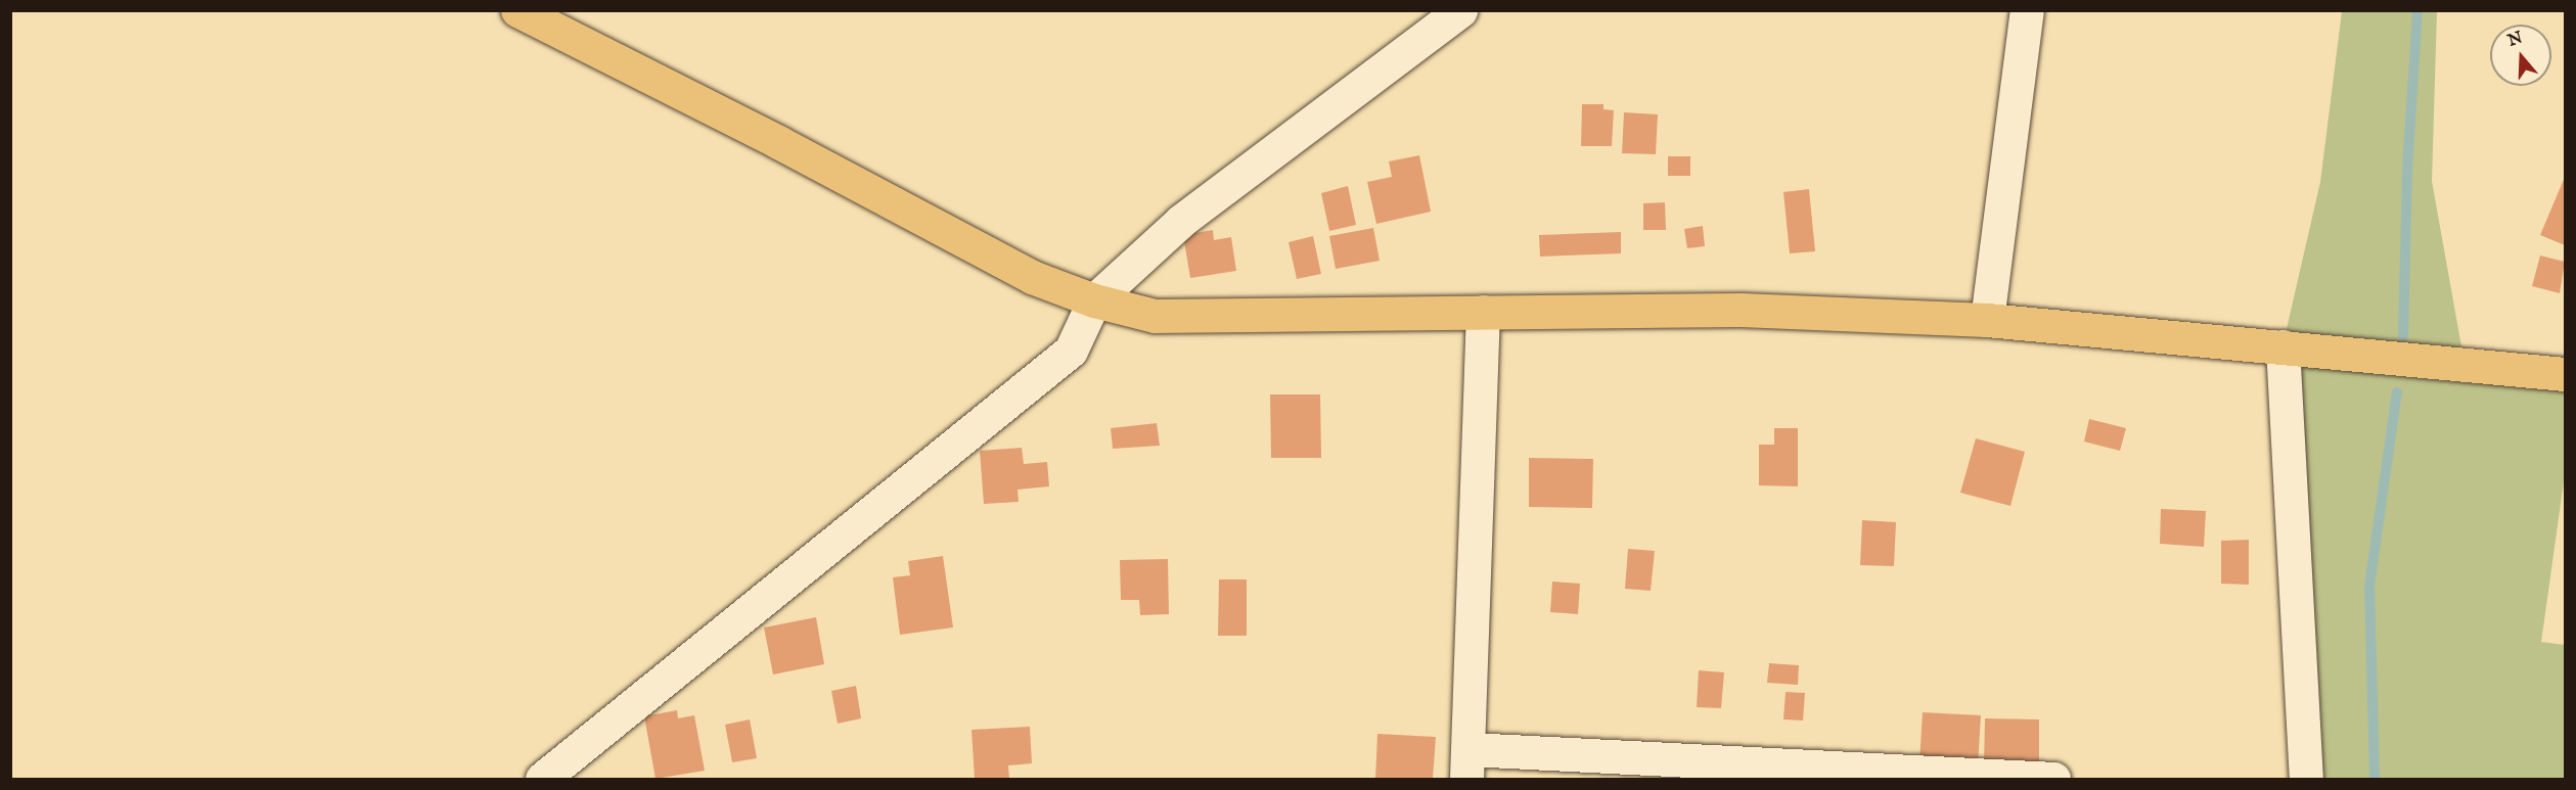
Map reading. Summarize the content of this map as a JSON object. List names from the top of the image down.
{
  "north": "top"
}
